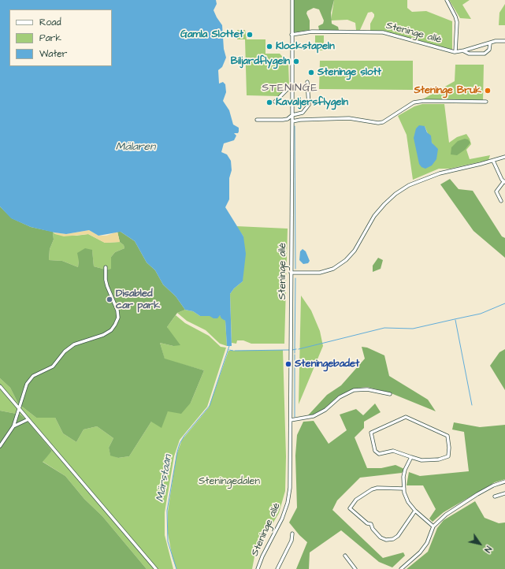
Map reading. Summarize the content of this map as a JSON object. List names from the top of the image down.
{
  "streets": {
    "street": ["Steninge allé"]
  },
  "districts": ["STENINGE"],
  "water": ["Mälaren", "Märstaån"],
  "parks": ["Steningedalen"],
  "places": [
    "Gamla Slottet",
    "Klockstapeln",
    "Biljardflygeln",
    "Steninge slott",
    "Steninge Bruk",
    "Kavaljersflygeln",
    "Disabled car park",
    "Steningebadet"
  ],
  "legend": ["Road", "Park", "Water"],
  "north": "bottom right"
}
